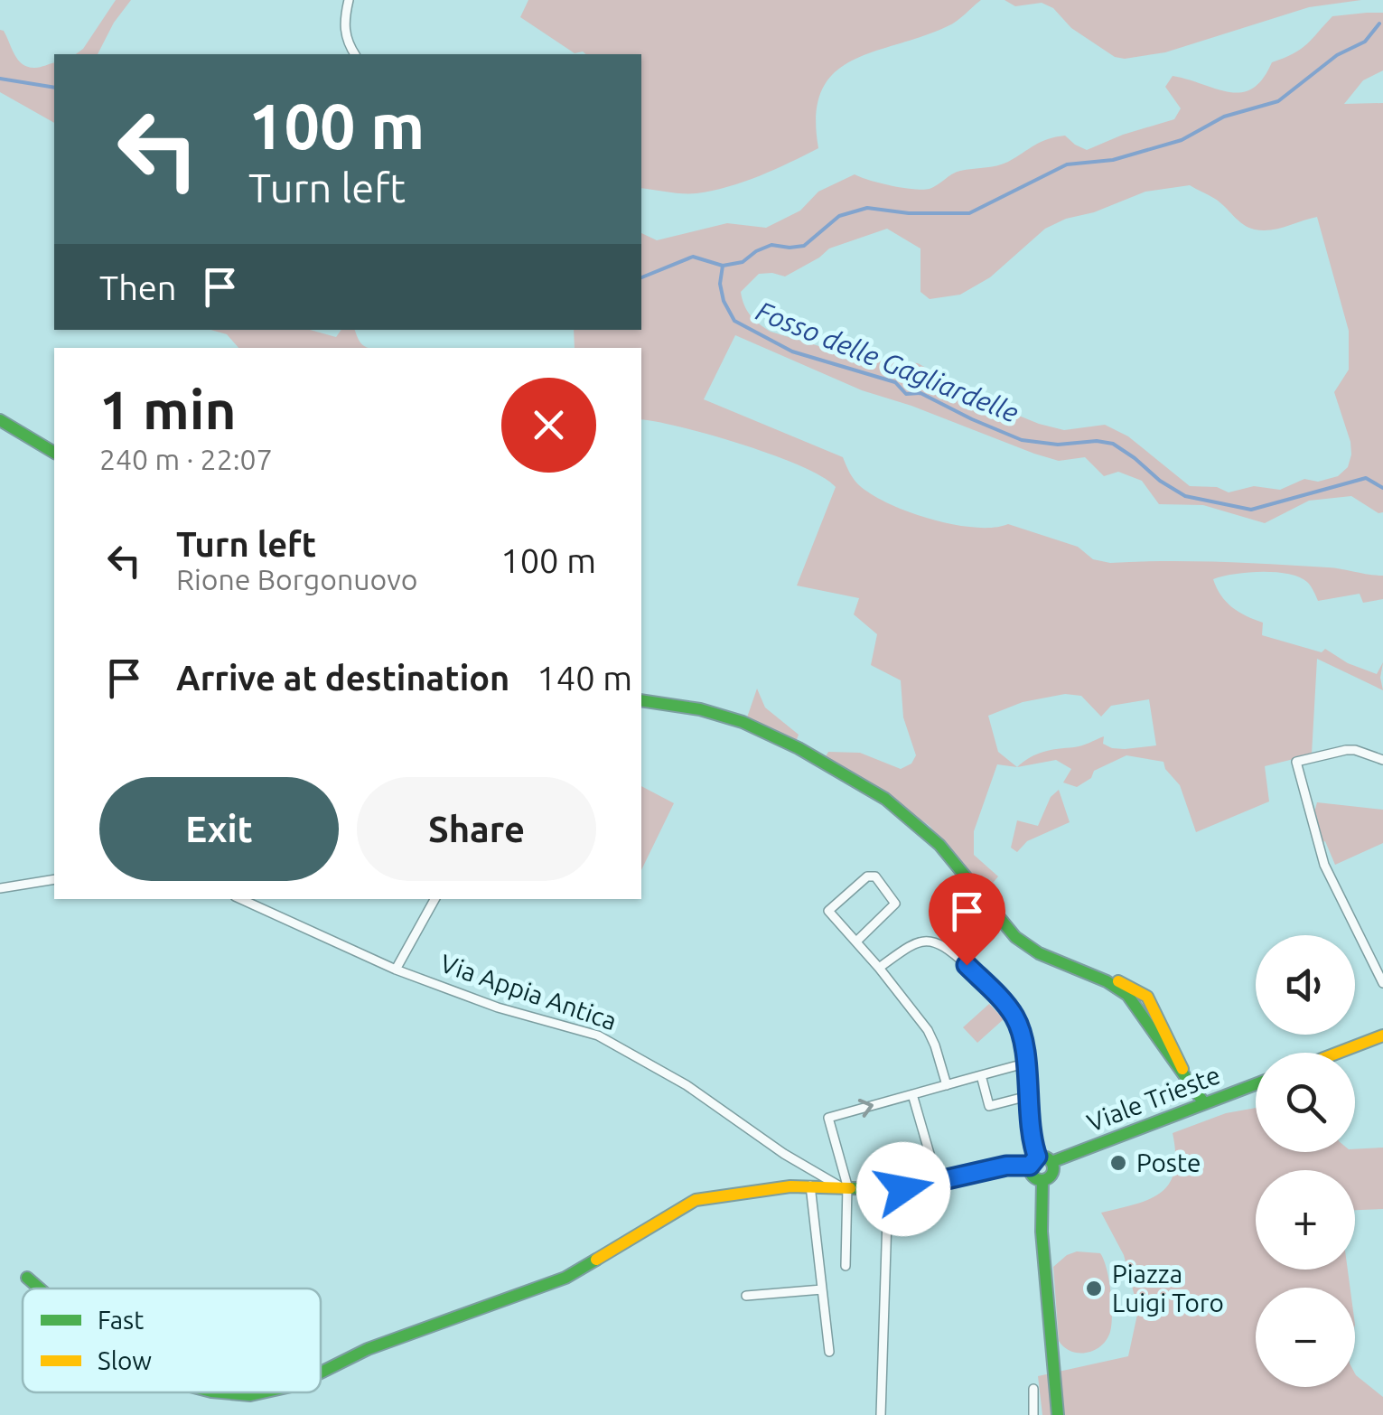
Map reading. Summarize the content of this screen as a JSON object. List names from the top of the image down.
{
  "streets": {
    "street": ["Via Appia Antica", "Viale Trieste"]
  },
  "crossings": [
    ["Via Appia Antica", "Viale Trieste"]
  ],
  "water": ["Fosso delle Gagliardelle"],
  "places": ["Poste", "Piazza Luigi Toro"],
  "legend": ["Fast", "Slow"],
  "page": {
    "turn": ["100 m", "Turn left"],
    "then": "Then",
    "heading": ["1 min", "240 m · 22:07"],
    "list": [
      {
        "name": "Turn left",
        "note": "Rione Borgonuovo",
        "value": "100 m"
      },
      {
        "name": "Arrive at destination",
        "value": "140 m"
      }
    ],
    "buttons": ["Exit", "Share"],
    "map_buttons": ["+", "−"]
  }
}
